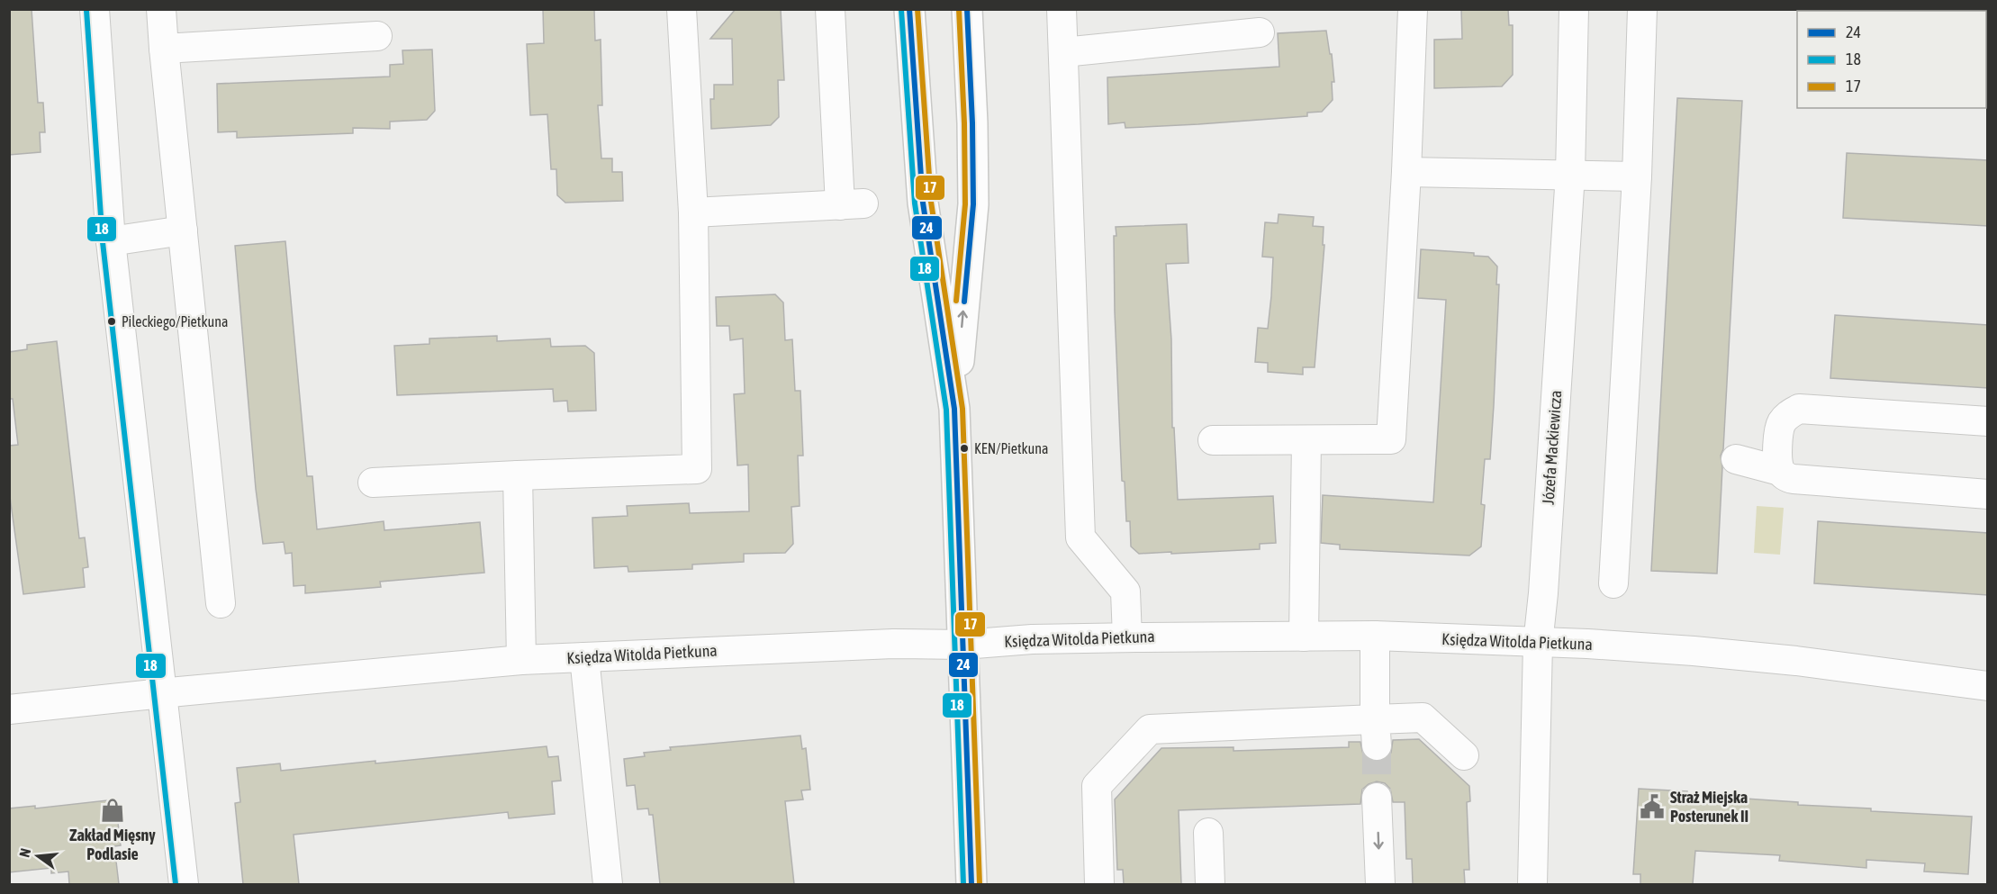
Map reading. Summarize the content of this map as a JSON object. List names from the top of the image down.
{
  "streets": {
    "street": ["Józefa Mackiewicza", "Księdza Witolda Pietkuna"]
  },
  "crossings": [
    ["Józefa Mackiewicza", "Księdza Witolda Pietkuna"]
  ],
  "places": {
    "other": ["Pileckiego/Pietkuna", "KEN/Pietkuna"],
    "public building": ["Straż Miejska Posterunek II"],
    "shop": ["Zakład Mięsny Podlasie"]
  },
  "lines": ["transit line 24", "transit line 17", "transit line 18"],
  "legend": ["24", "18", "17"],
  "north": "left"
}
